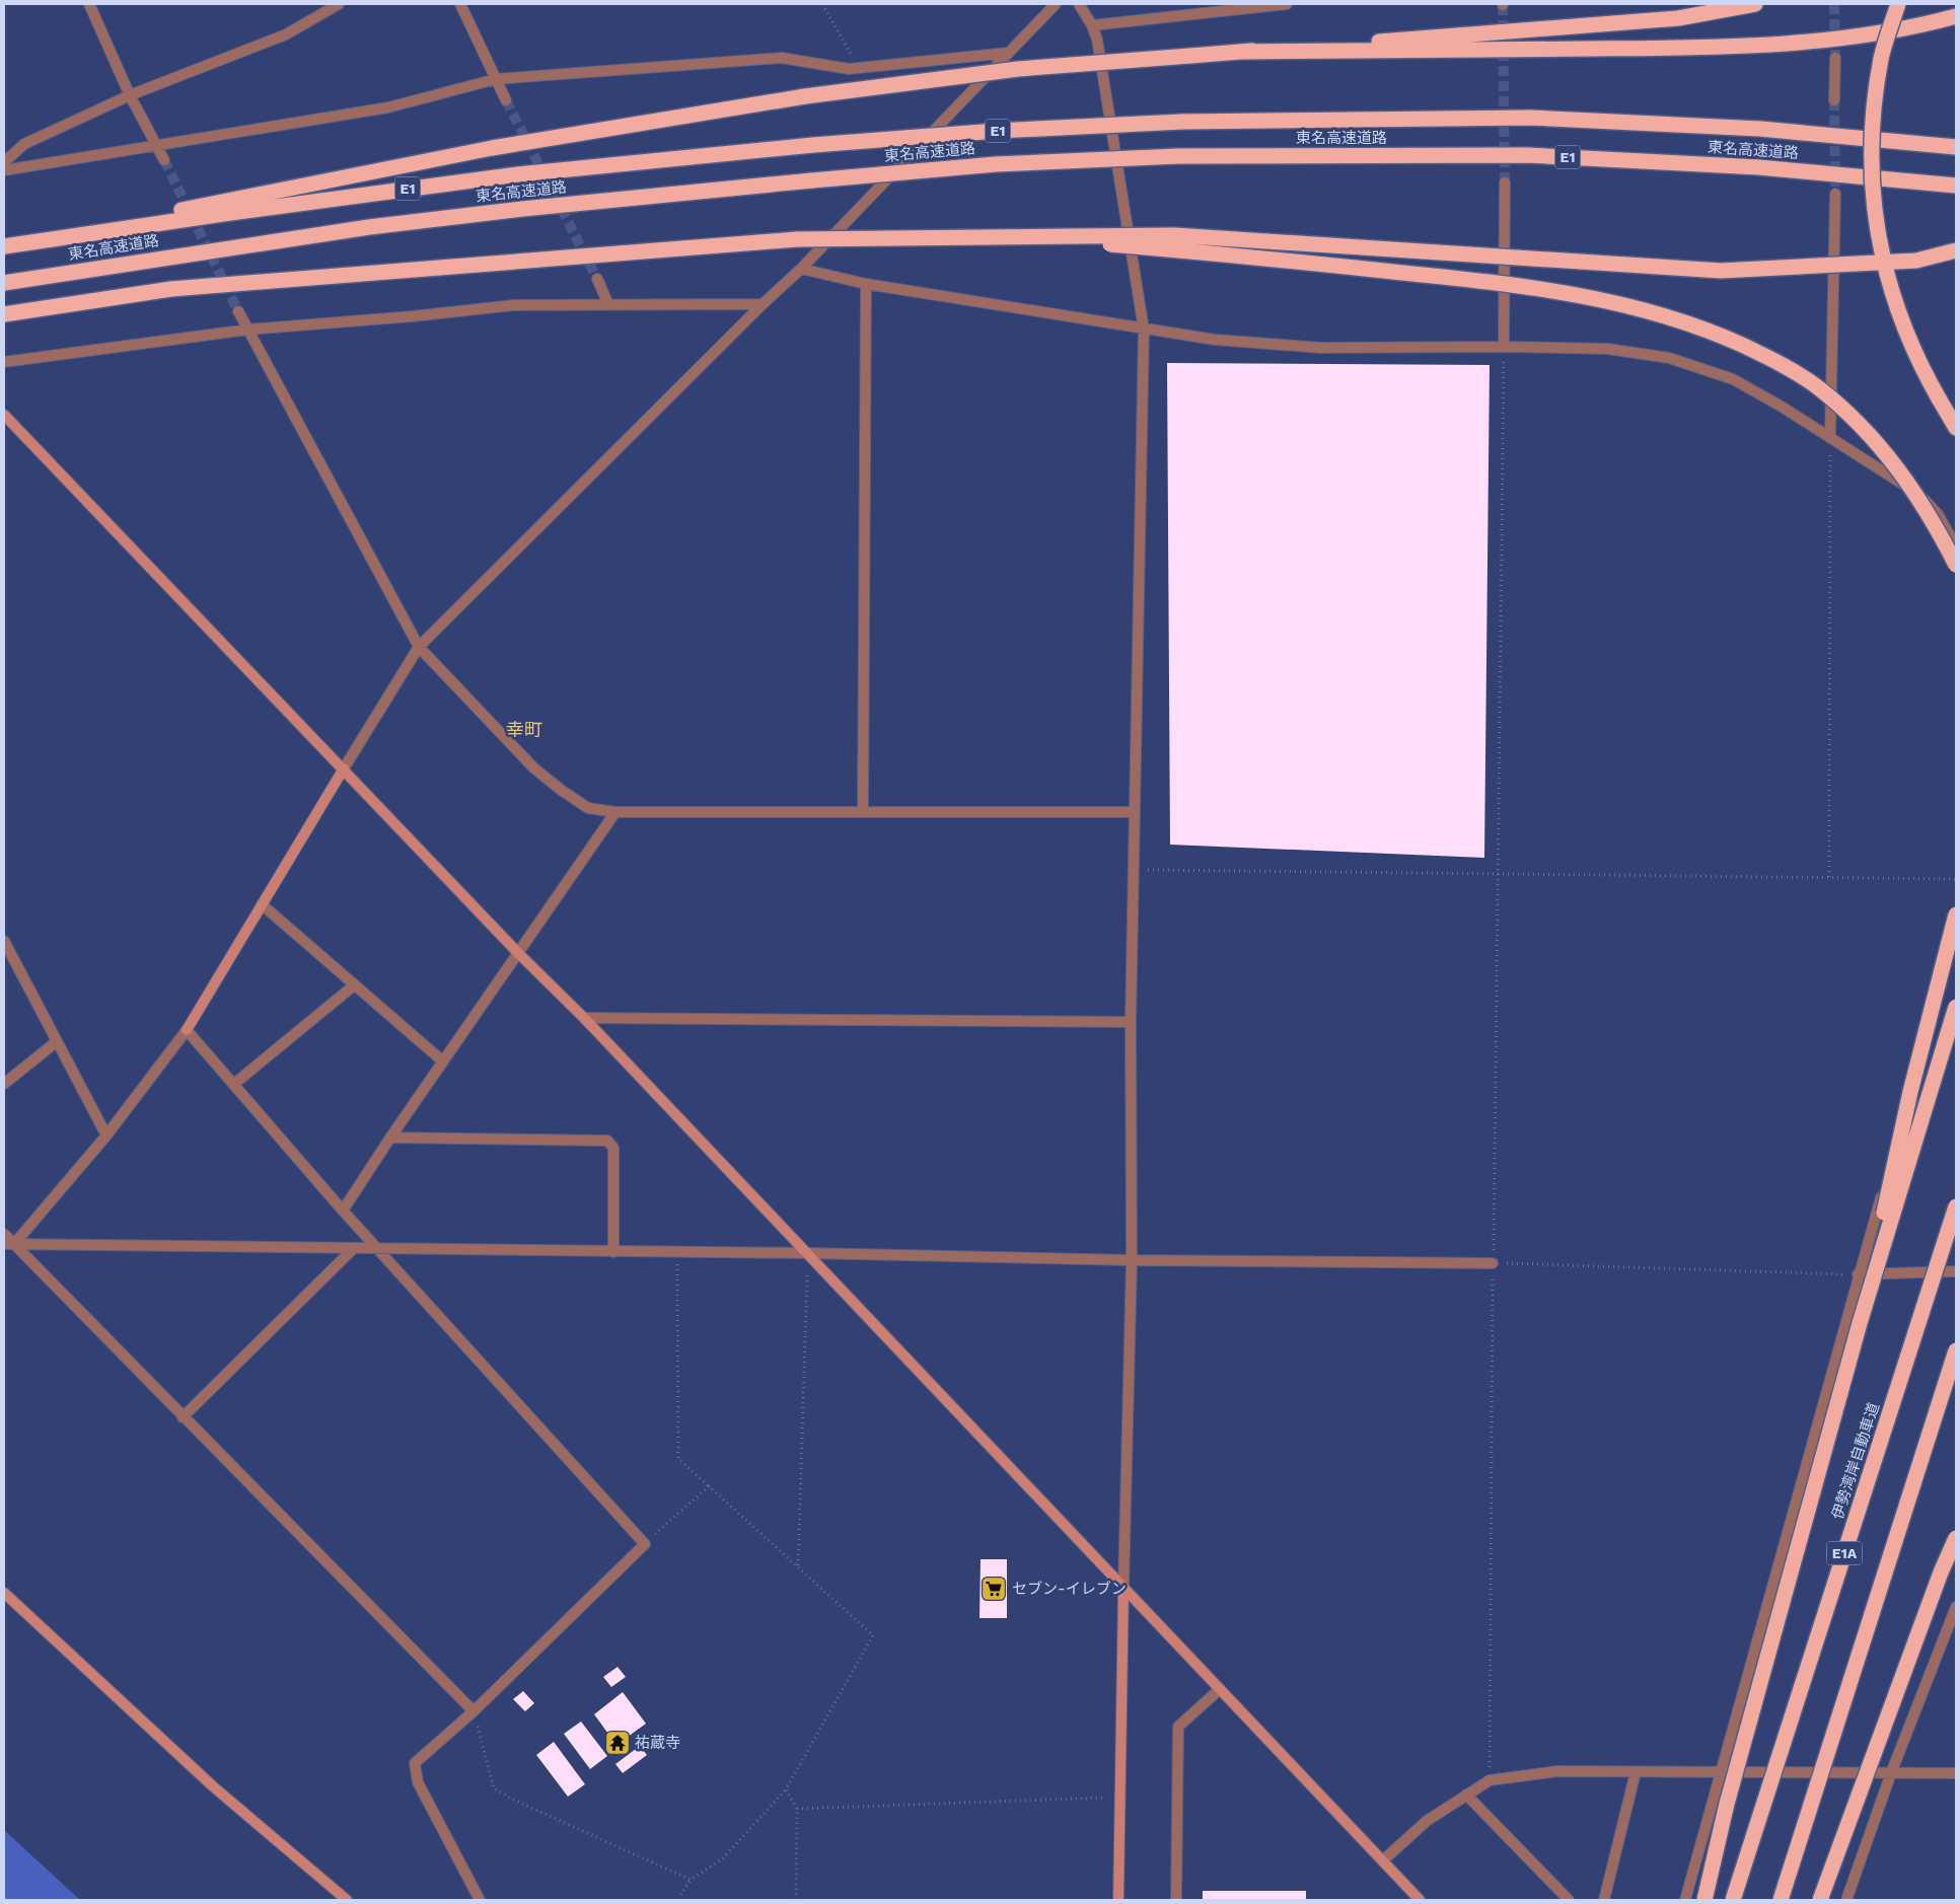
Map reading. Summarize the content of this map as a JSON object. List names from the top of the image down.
{
  "streets": {
    "highway": [
      "E1",
      "東名高速道路",
      "伊勢湾岸自動車道",
      "E1A"
    ]
  },
  "districts": ["幸町"],
  "places": {
    "supermarket": ["セブン-イレブン"],
    "temple": ["祐蔵寺"]
  }
}
